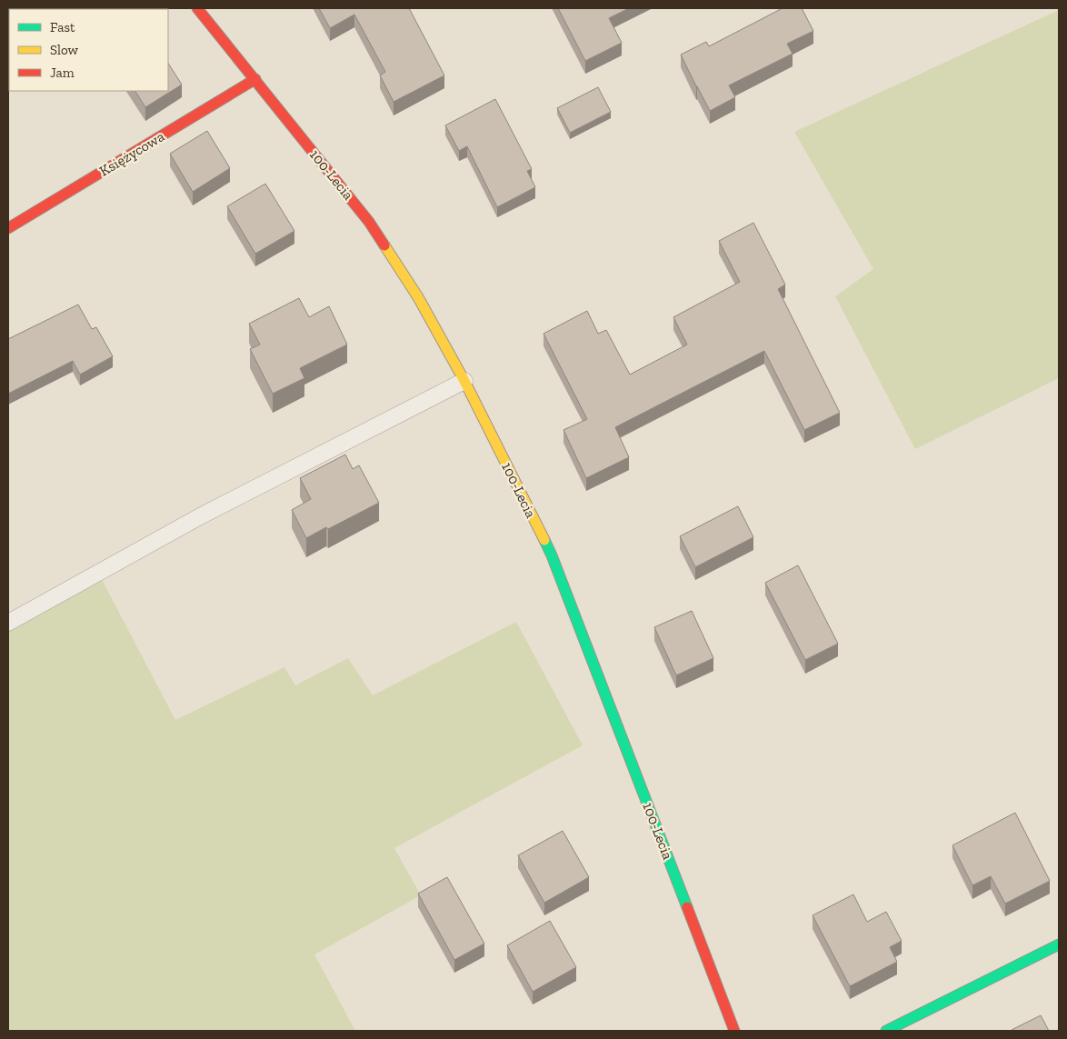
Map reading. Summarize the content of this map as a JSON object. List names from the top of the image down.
{
  "streets": {
    "street": ["Księżycowa", "100-Lecia"]
  },
  "crossings": [
    ["Księżycowa", "100-Lecia"]
  ],
  "legend": ["Fast", "Slow", "Jam"]
}
